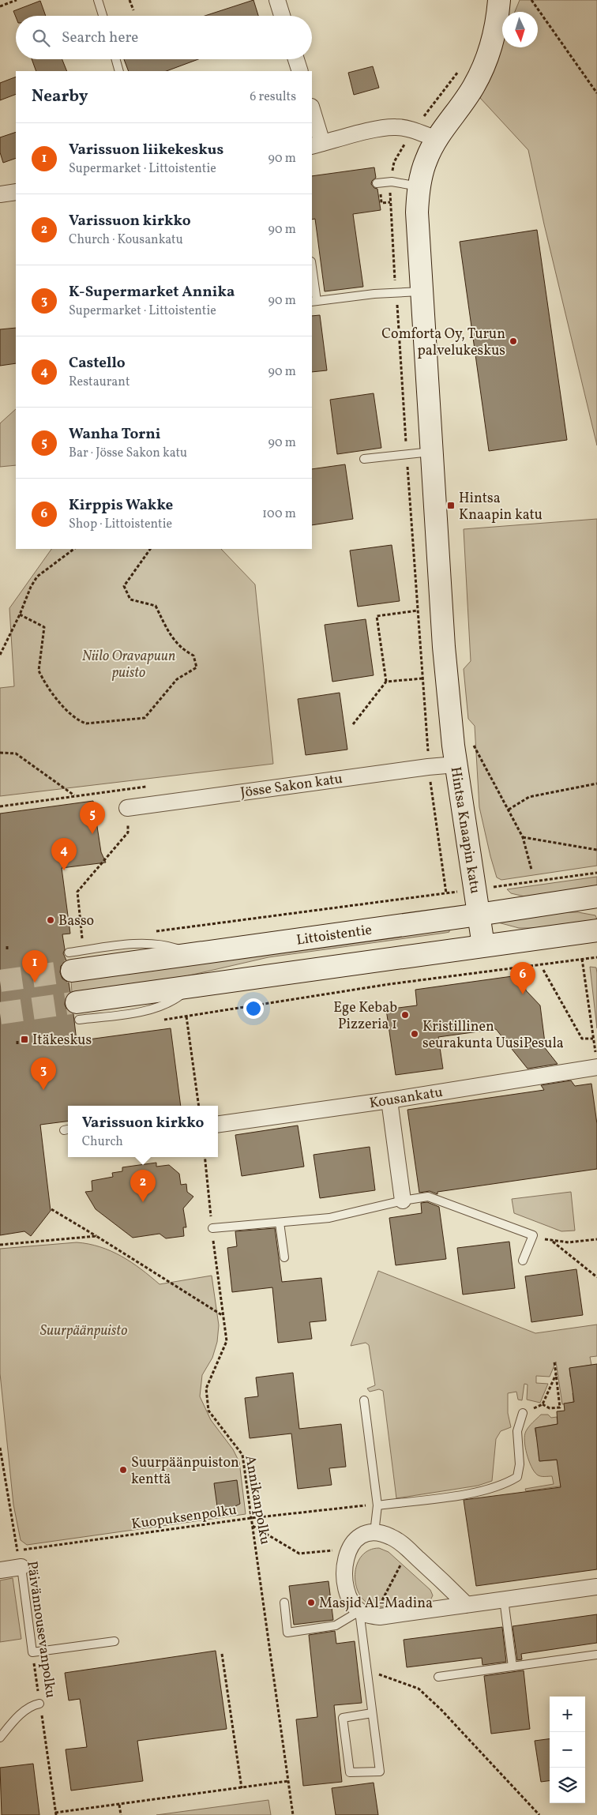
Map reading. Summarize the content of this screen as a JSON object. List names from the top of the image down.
{
  "streets": {
    "main road": ["Hintsa Knaapin katu", "Littoistentie"],
    "street": ["Jösse Sakon katu", "Kousankatu"],
    "lane": ["Päivännousevanpolku"],
    "path": ["Annikanpolku", "Kuopuksenpolku"]
  },
  "crossings": [
    ["Jösse Sakon katu", "Hintsa Knaapin katu"],
    ["Hintsa Knaapin katu", "Littoistentie"],
    ["Annikanpolku", "Kuopuksenpolku"],
    ["Kuopuksenpolku", "Päivännousevanpolku"]
  ],
  "parks": ["Niilo Oravapuun puisto", "Suurpäänpuisto"],
  "places": {
    "other": [
      "Comforta Oy, Turun palvelukeskus",
      "Basso",
      "Ege Kebab Pizzeria 1",
      "Kristillinen seurakunta UusiPesula",
      "Suurpäänpuiston kenttä",
      "Masjid Al-Madina"
    ],
    "transit": ["Hintsa Knaapin katu", "Itäkeskus"]
  },
  "north": "bottom",
  "page": {
    "search": "Search here",
    "heading": ["Nearby", "6 results"],
    "list": [
      {
        "mark": "1",
        "name": "Varissuon liikekeskus",
        "note": "Supermarket · Littoistentie",
        "value": "90 m"
      },
      {
        "mark": "2",
        "name": "Varissuon kirkko",
        "note": "Church · Kousankatu",
        "value": "90 m"
      },
      {
        "mark": "3",
        "name": "K-Supermarket Annika",
        "note": "Supermarket · Littoistentie",
        "value": "90 m"
      },
      {
        "mark": "4",
        "name": "Castello",
        "note": "Restaurant",
        "value": "90 m"
      },
      {
        "mark": "5",
        "name": "Wanha Torni",
        "note": "Bar · Jösse Sakon katu",
        "value": "90 m"
      },
      {
        "mark": "6",
        "name": "Kirppis Wakke",
        "note": "Shop · Littoistentie",
        "value": "100 m"
      }
    ],
    "pins": [
      "5",
      "4",
      "1",
      "6",
      "3",
      "2"
    ],
    "popup": ["Varissuon kirkko", "Church"],
    "map_buttons": ["+", "−"]
  }
}
